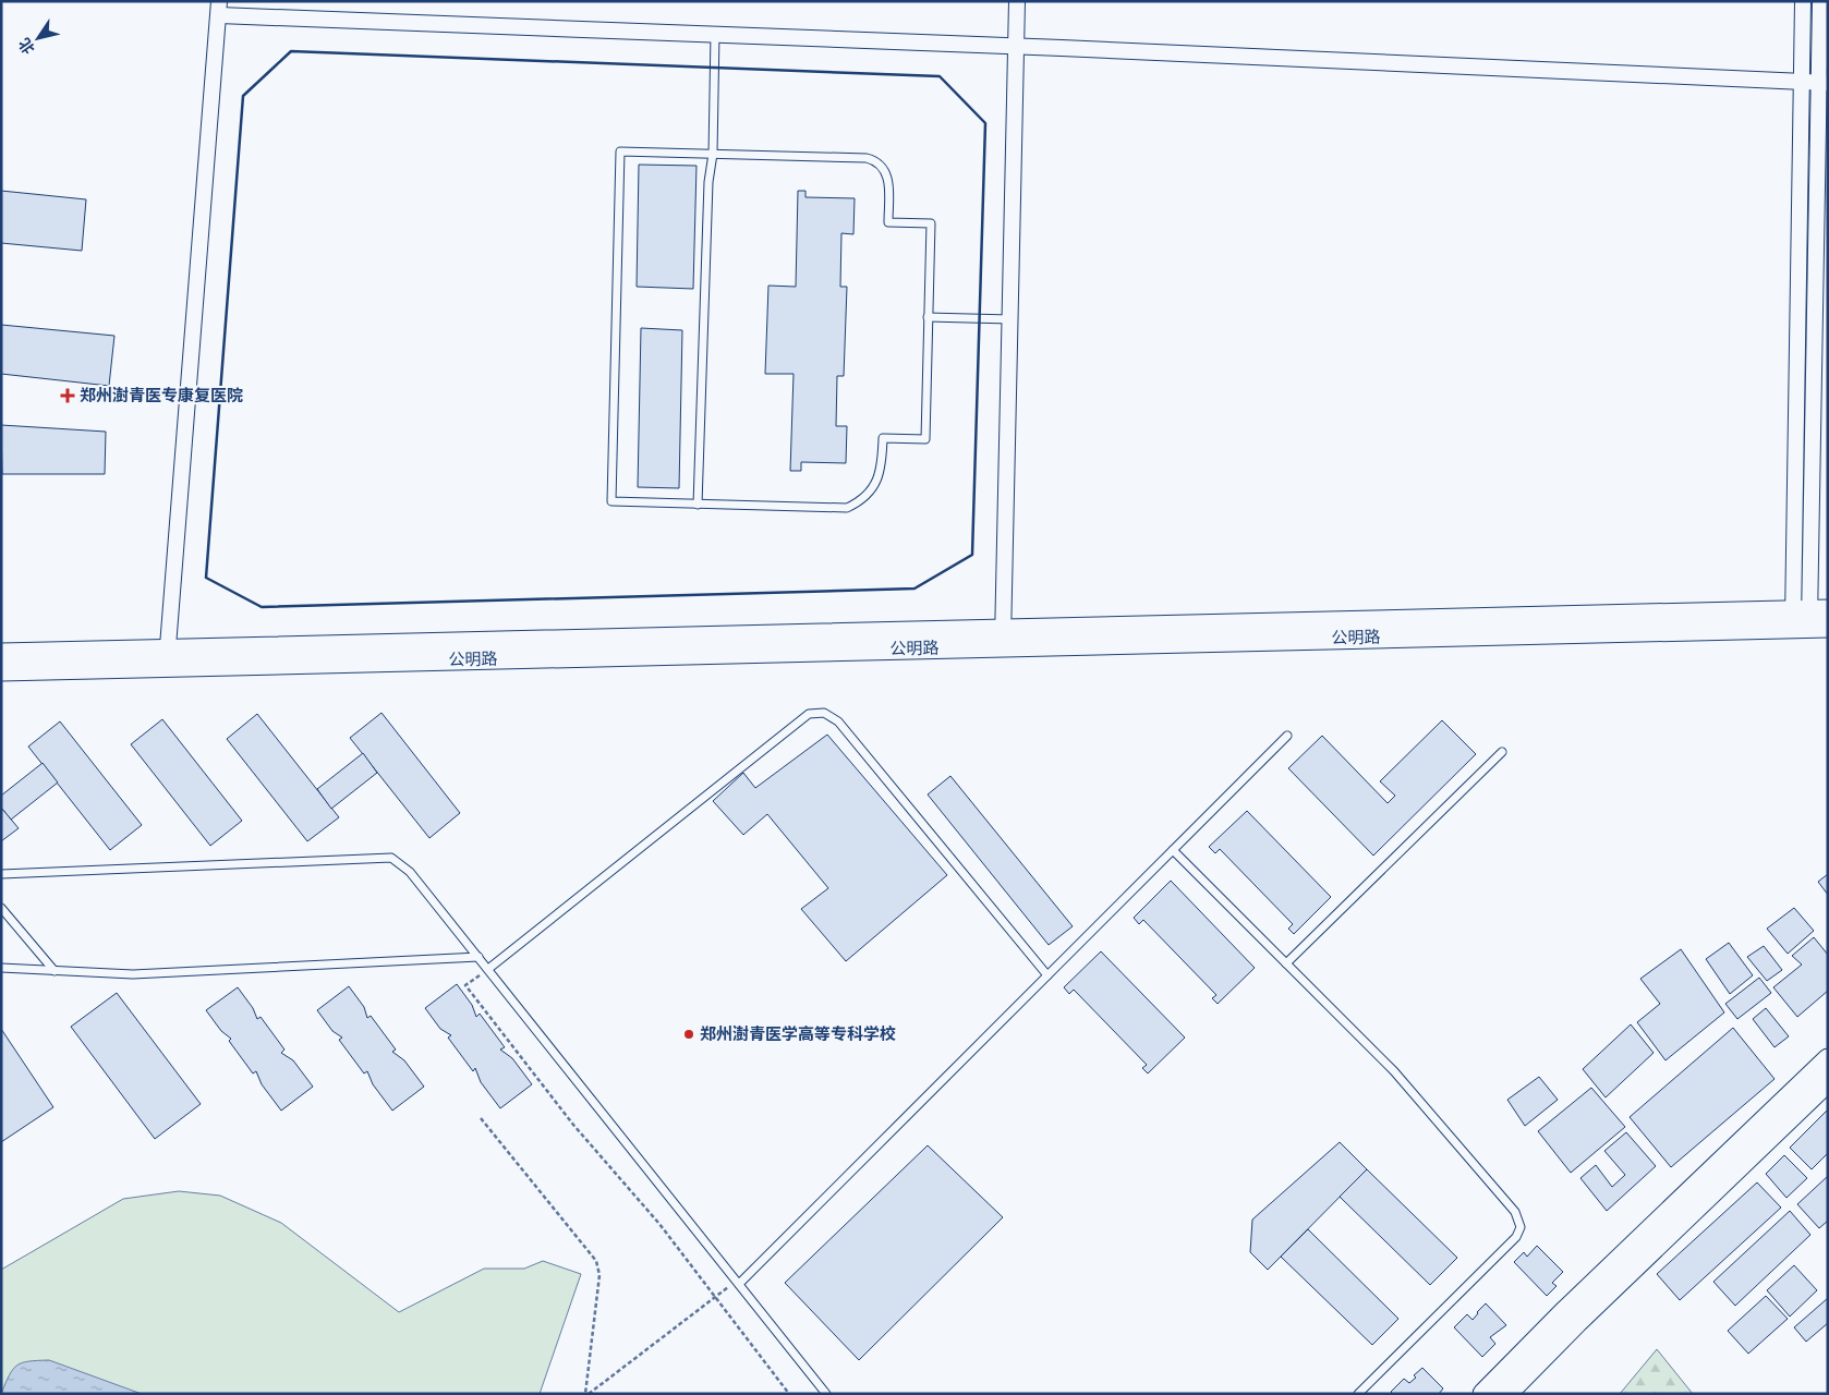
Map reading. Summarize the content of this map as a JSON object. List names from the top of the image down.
{
  "streets": {
    "street": ["公明路"]
  },
  "places": {
    "health": ["郑州澍青医专康复医院"],
    "other": ["郑州澍青医学高等专科学校"]
  },
  "north": "bottom left"
}
